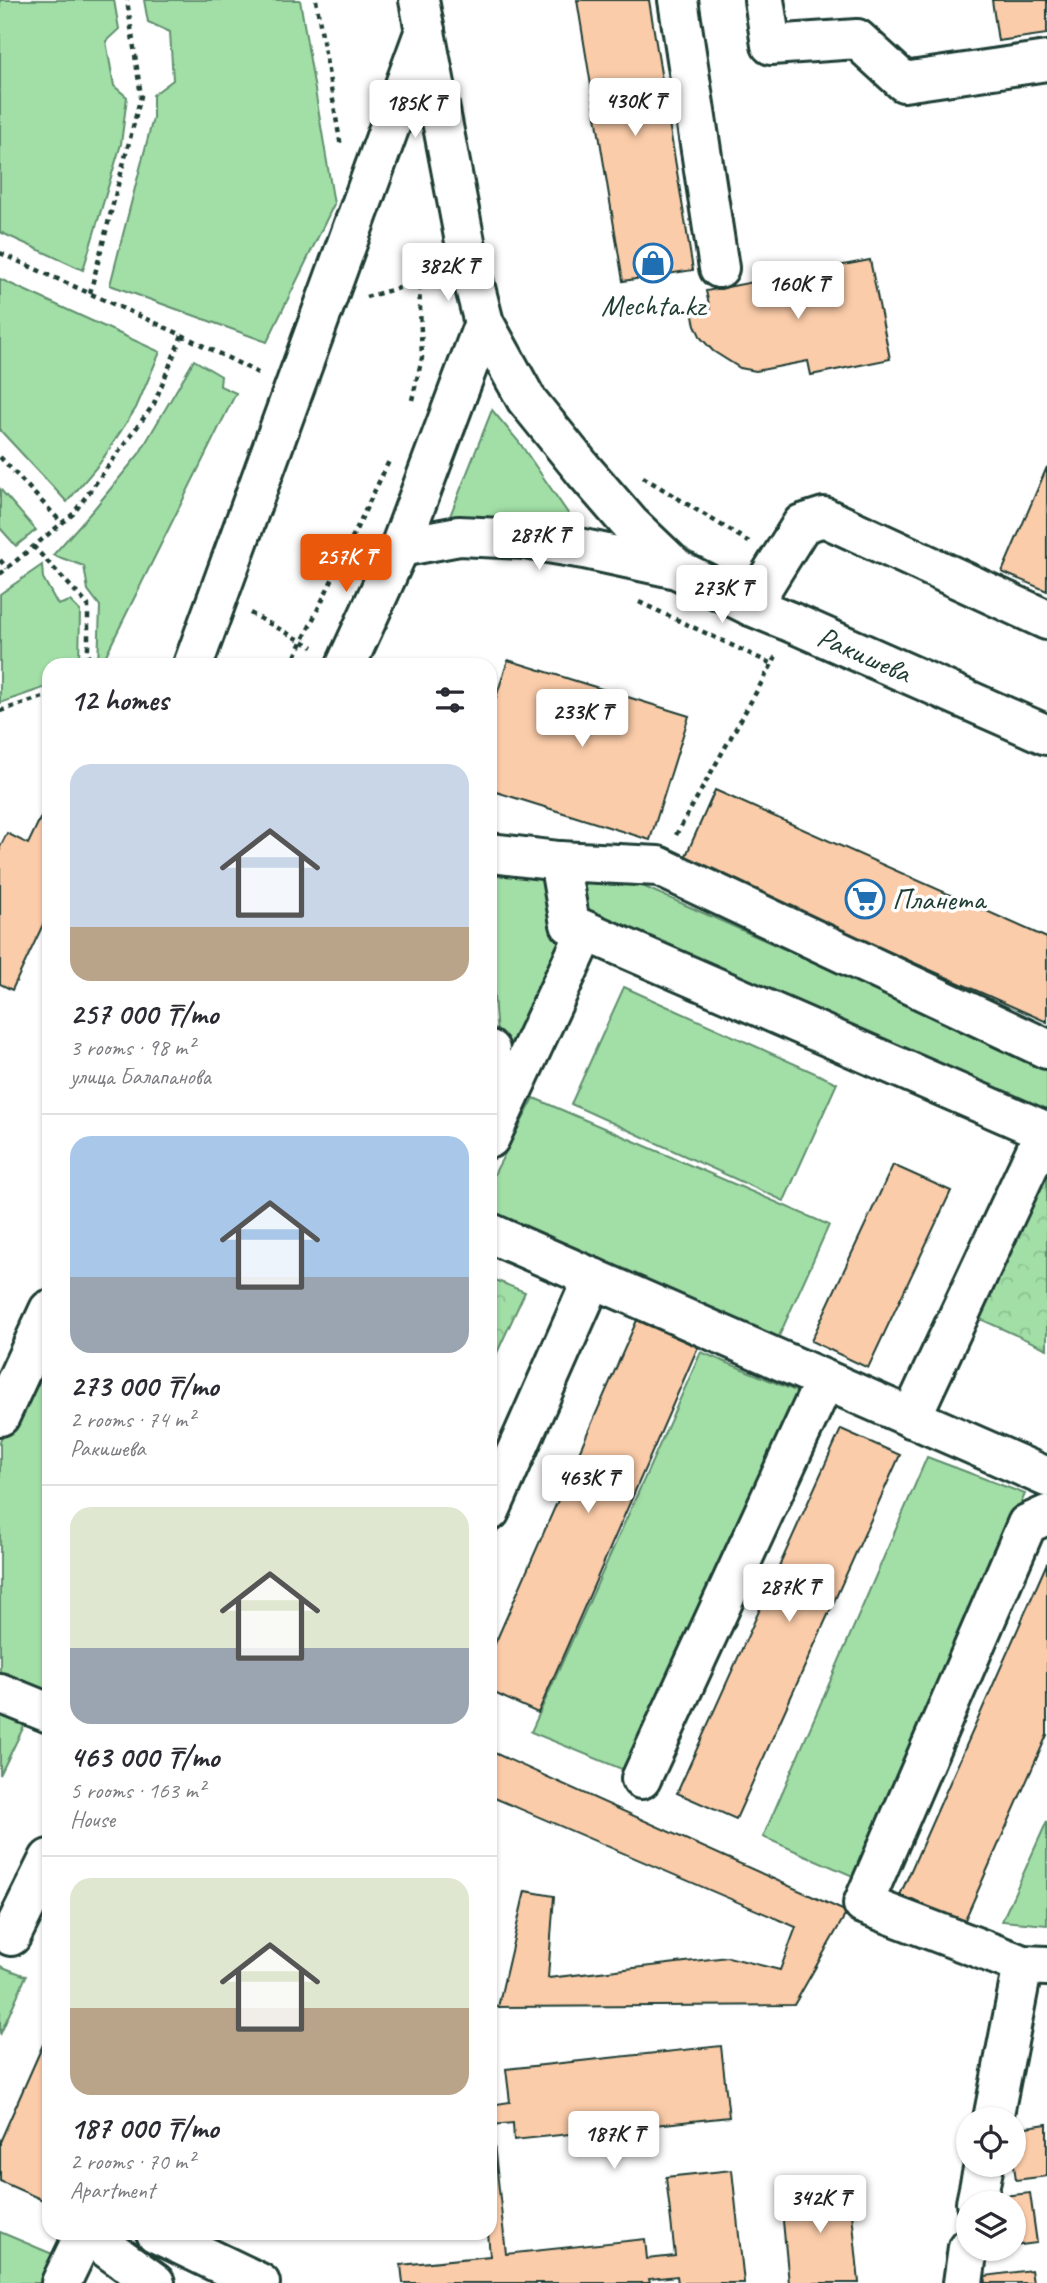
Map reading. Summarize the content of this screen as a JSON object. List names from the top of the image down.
{
  "streets": {
    "street": ["Ракишева"]
  },
  "places": {
    "shop": ["Mechta.kz"],
    "supermarket": ["Планета"]
  },
  "page": {
    "price": [
      "430K ₸",
      "185K ₸",
      "382K ₸",
      "160K ₸",
      "287K ₸",
      "257K ₸",
      "273K ₸",
      "233K ₸",
      "463K ₸",
      "287K ₸",
      "187K ₸",
      "342K ₸"
    ],
    "heading": "12 homes",
    "list": [
      {
        "name": "257 000 ₸/mo",
        "note": "3 rooms · 98 m² · улица Балапанова"
      },
      {
        "name": "273 000 ₸/mo",
        "note": "2 rooms · 74 m² · Ракишева"
      },
      {
        "name": "463 000 ₸/mo",
        "note": "5 rooms · 163 m² · House"
      },
      {
        "name": "187 000 ₸/mo",
        "note": "2 rooms · 70 m² · Apartment"
      }
    ]
  }
}
